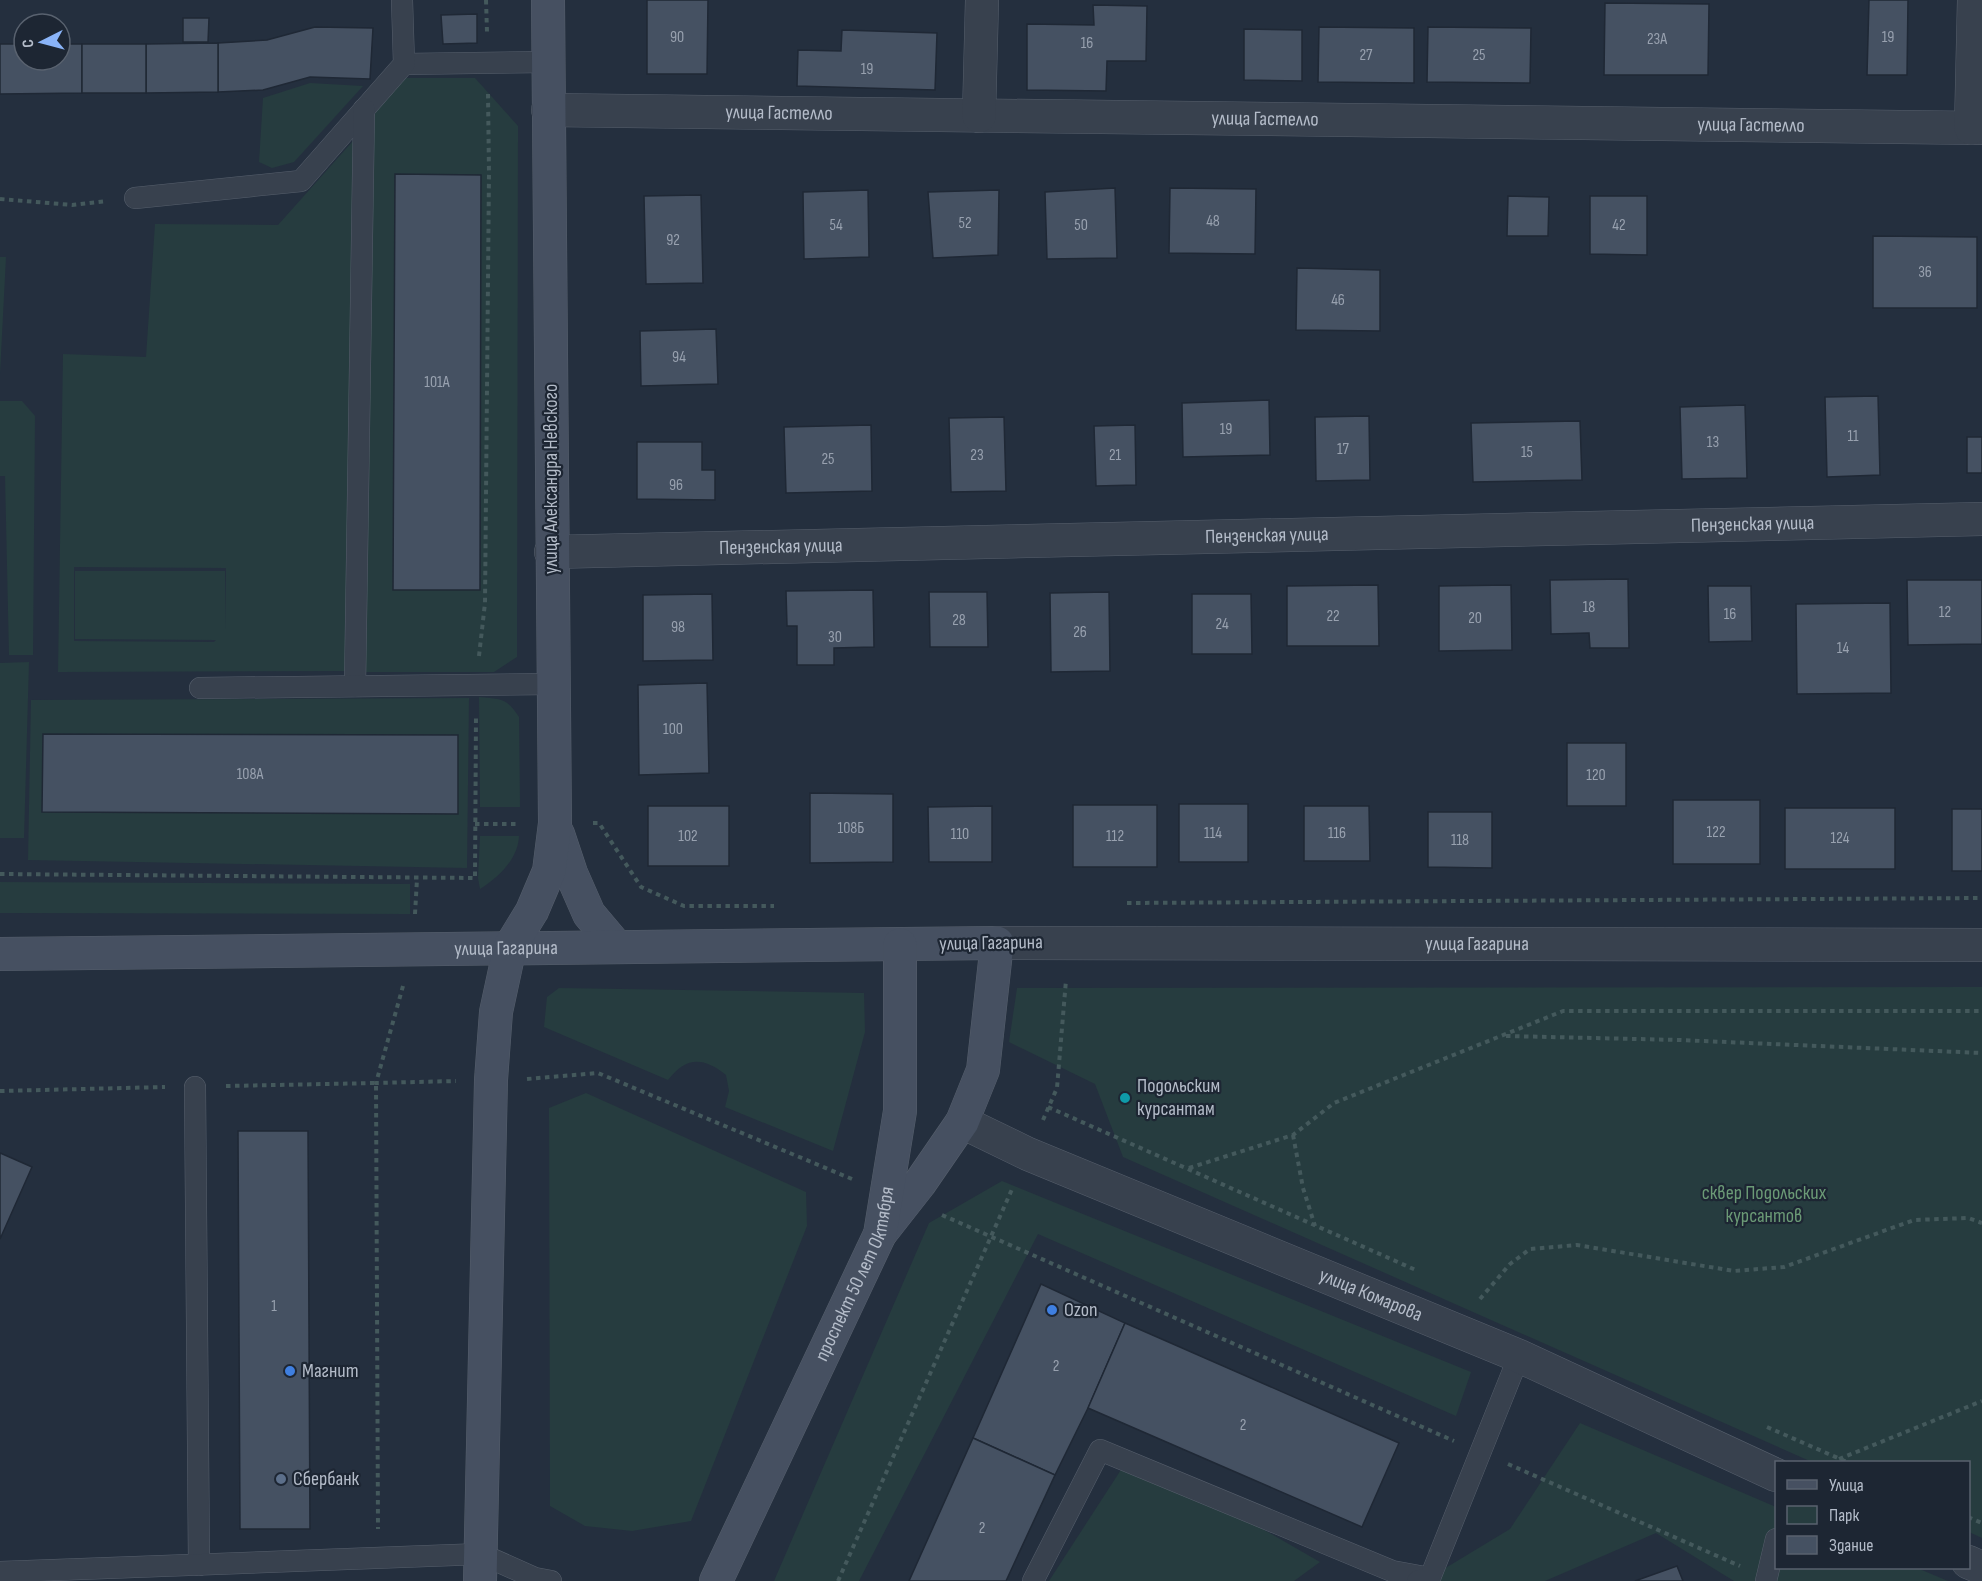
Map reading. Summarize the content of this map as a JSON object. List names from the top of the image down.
{
  "streets": {
    "main road": ["улица Александра Невского", "улица Гагарина", "проспект 50 лет Октября"],
    "street": ["улица Гастелло", "Пензенская улица", "улица Комарова"]
  },
  "crossings": [
    ["улица Гастелло", "улица Александра Невского"],
    ["улица Александра Невского", "Пензенская улица"],
    ["улица Александра Невского", "улица Гагарина"],
    ["улица Гагарина", "проспект 50 лет Октября"]
  ],
  "parks": ["сквер Подольских курсантов"],
  "places": [
    "Подольским курсантам",
    "Ozon",
    "Магнит",
    "Сбербанк"
  ],
  "house_numbers": [
    "90",
    "19",
    "23А",
    "16",
    "27",
    "25",
    "19",
    "48",
    "52",
    "54",
    "50",
    "42",
    "92",
    "36",
    "46",
    "94",
    "101А",
    "19",
    "11",
    "13",
    "17",
    "15",
    "23",
    "21",
    "25",
    "96",
    "18",
    "12",
    "16",
    "22",
    "20",
    "28",
    "24",
    "98",
    "26",
    "30",
    "14",
    "100",
    "108А",
    "120",
    "108Б",
    "122",
    "114",
    "116",
    "110",
    "102",
    "112",
    "124",
    "118",
    "1",
    "2",
    "2",
    "2"
  ],
  "legend": ["Улица", "Парк", "Здание"],
  "north": "left"
}
